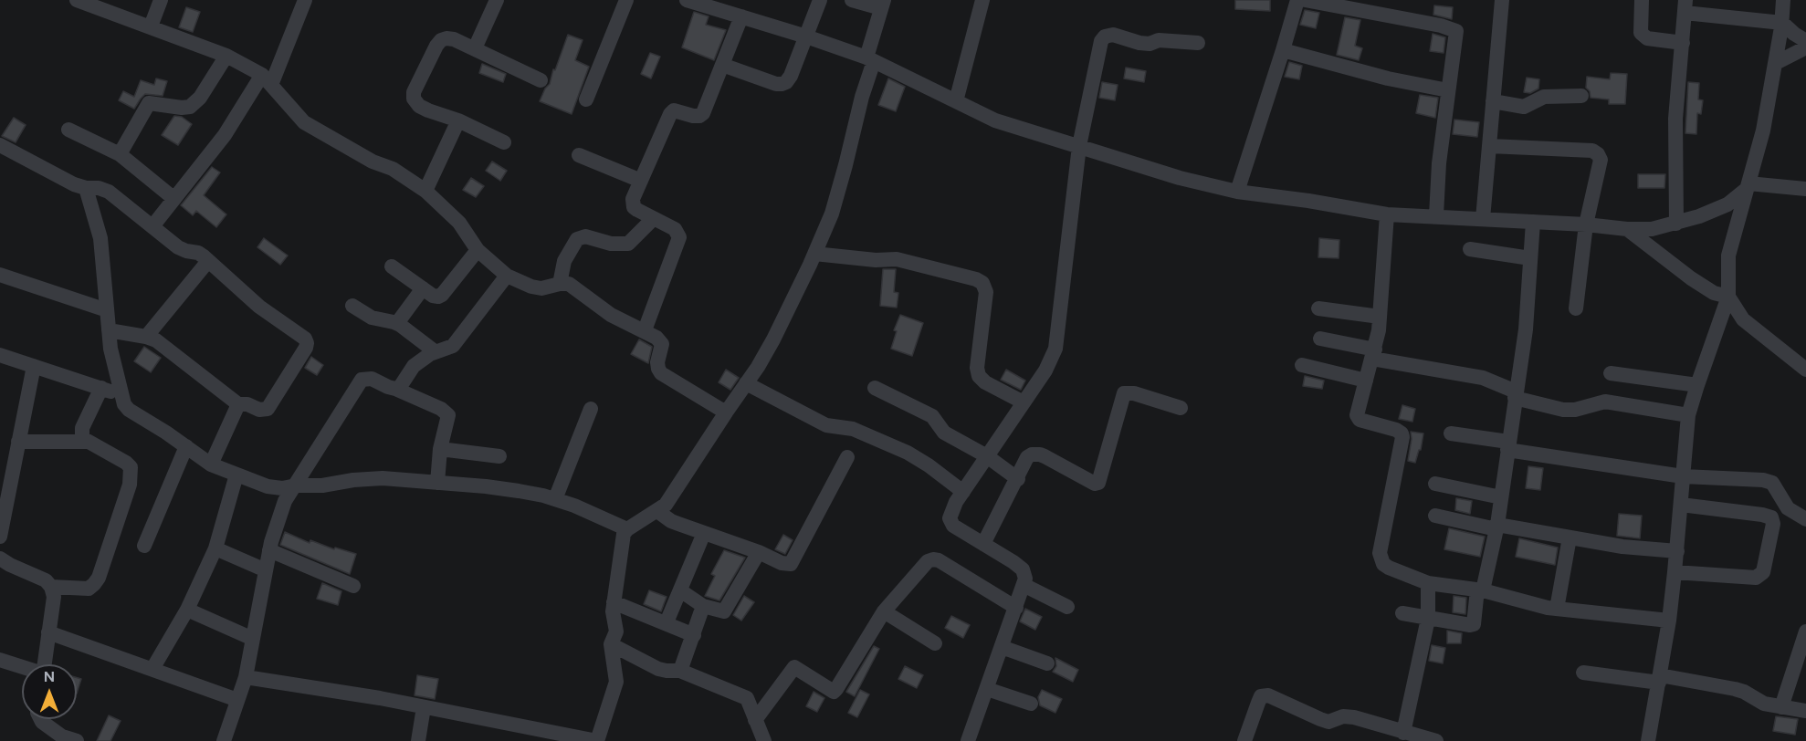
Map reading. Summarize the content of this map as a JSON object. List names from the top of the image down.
{
  "north": "top"
}
